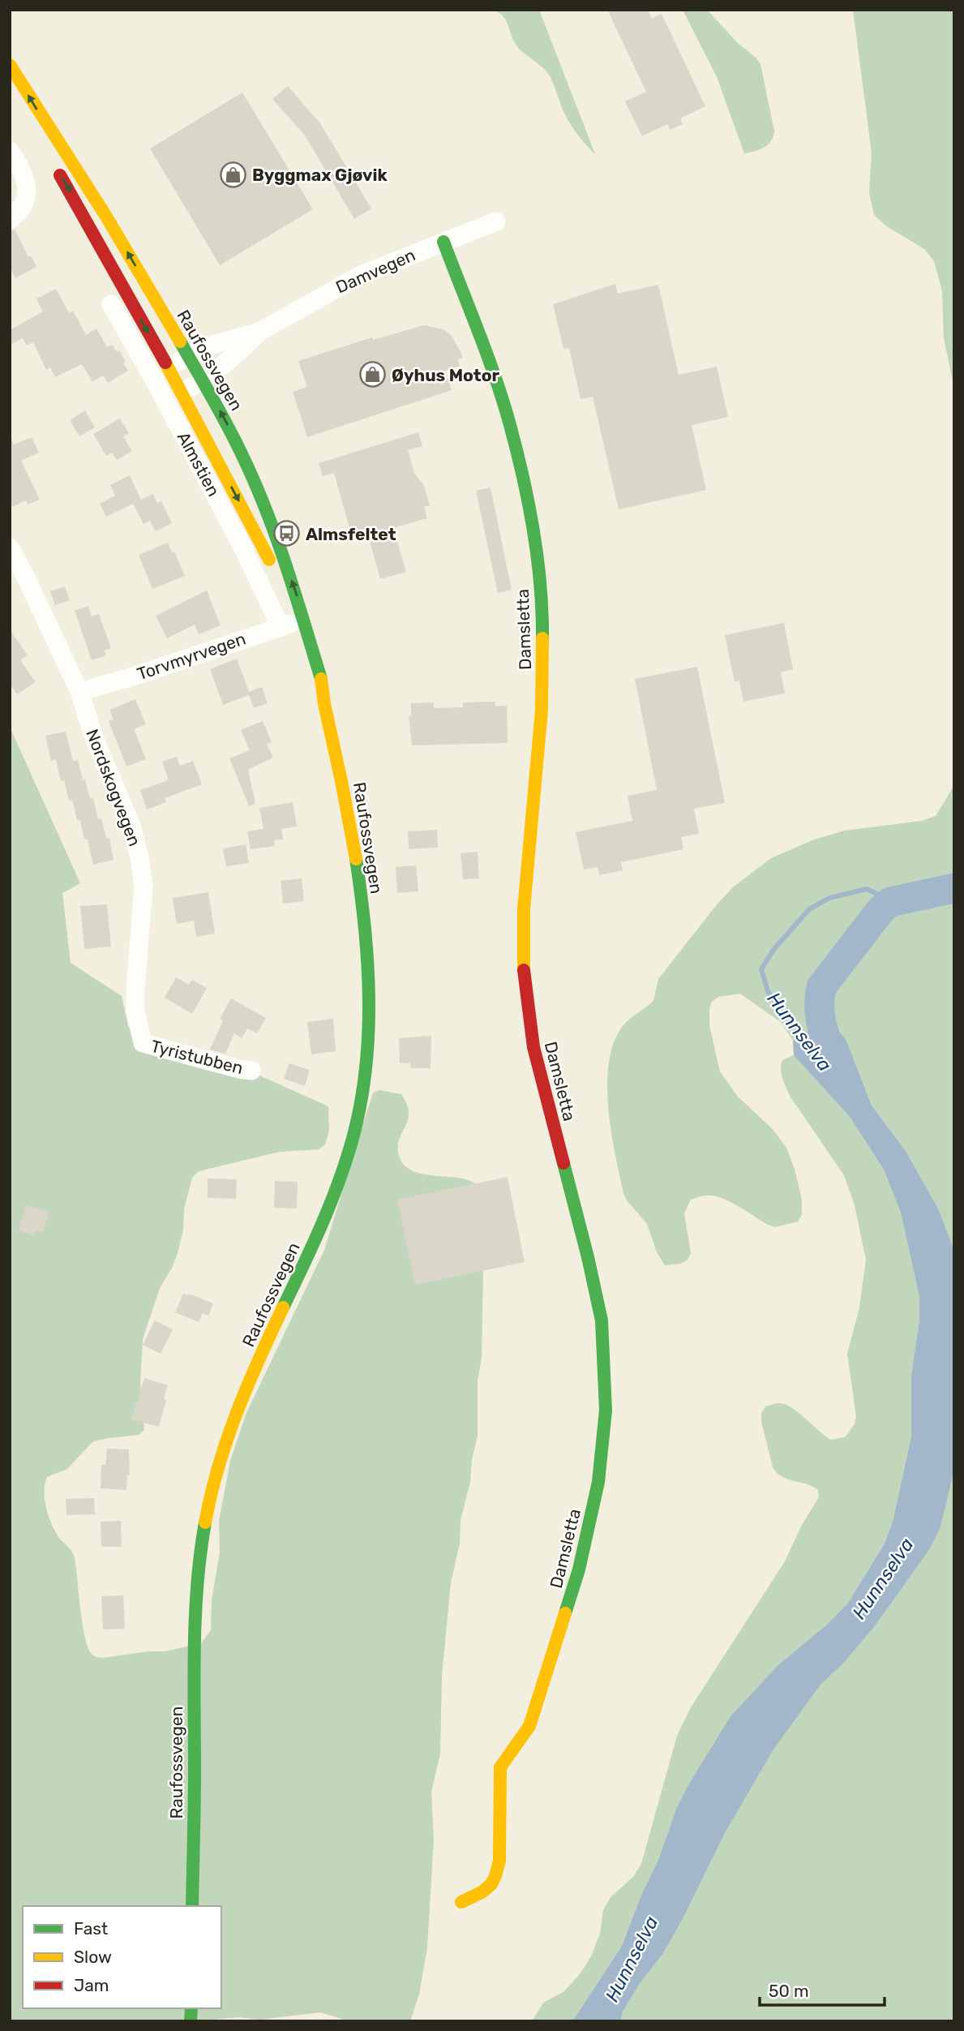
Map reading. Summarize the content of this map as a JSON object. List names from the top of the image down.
{
  "streets": {
    "main road": ["Raufossvegen", "Damsletta"],
    "street": [
      "Damvegen",
      "Almstien",
      "Torvmyrvegen",
      "Nordskogvegen",
      "Tyristubben"
    ]
  },
  "crossings": [
    ["Damvegen", "Raufossvegen"],
    ["Damvegen", "Damsletta"],
    ["Raufossvegen", "Almstien"],
    ["Raufossvegen", "Torvmyrvegen"],
    ["Almstien", "Torvmyrvegen"],
    ["Torvmyrvegen", "Nordskogvegen"],
    ["Nordskogvegen", "Tyristubben"]
  ],
  "water": ["Hunnselva"],
  "places": {
    "shop": ["Byggmax Gjøvik", "Øyhus Motor"],
    "bus stop": ["Almsfeltet"]
  },
  "legend": ["Fast", "Slow", "Jam"],
  "scale_bar": "50 m"
}
